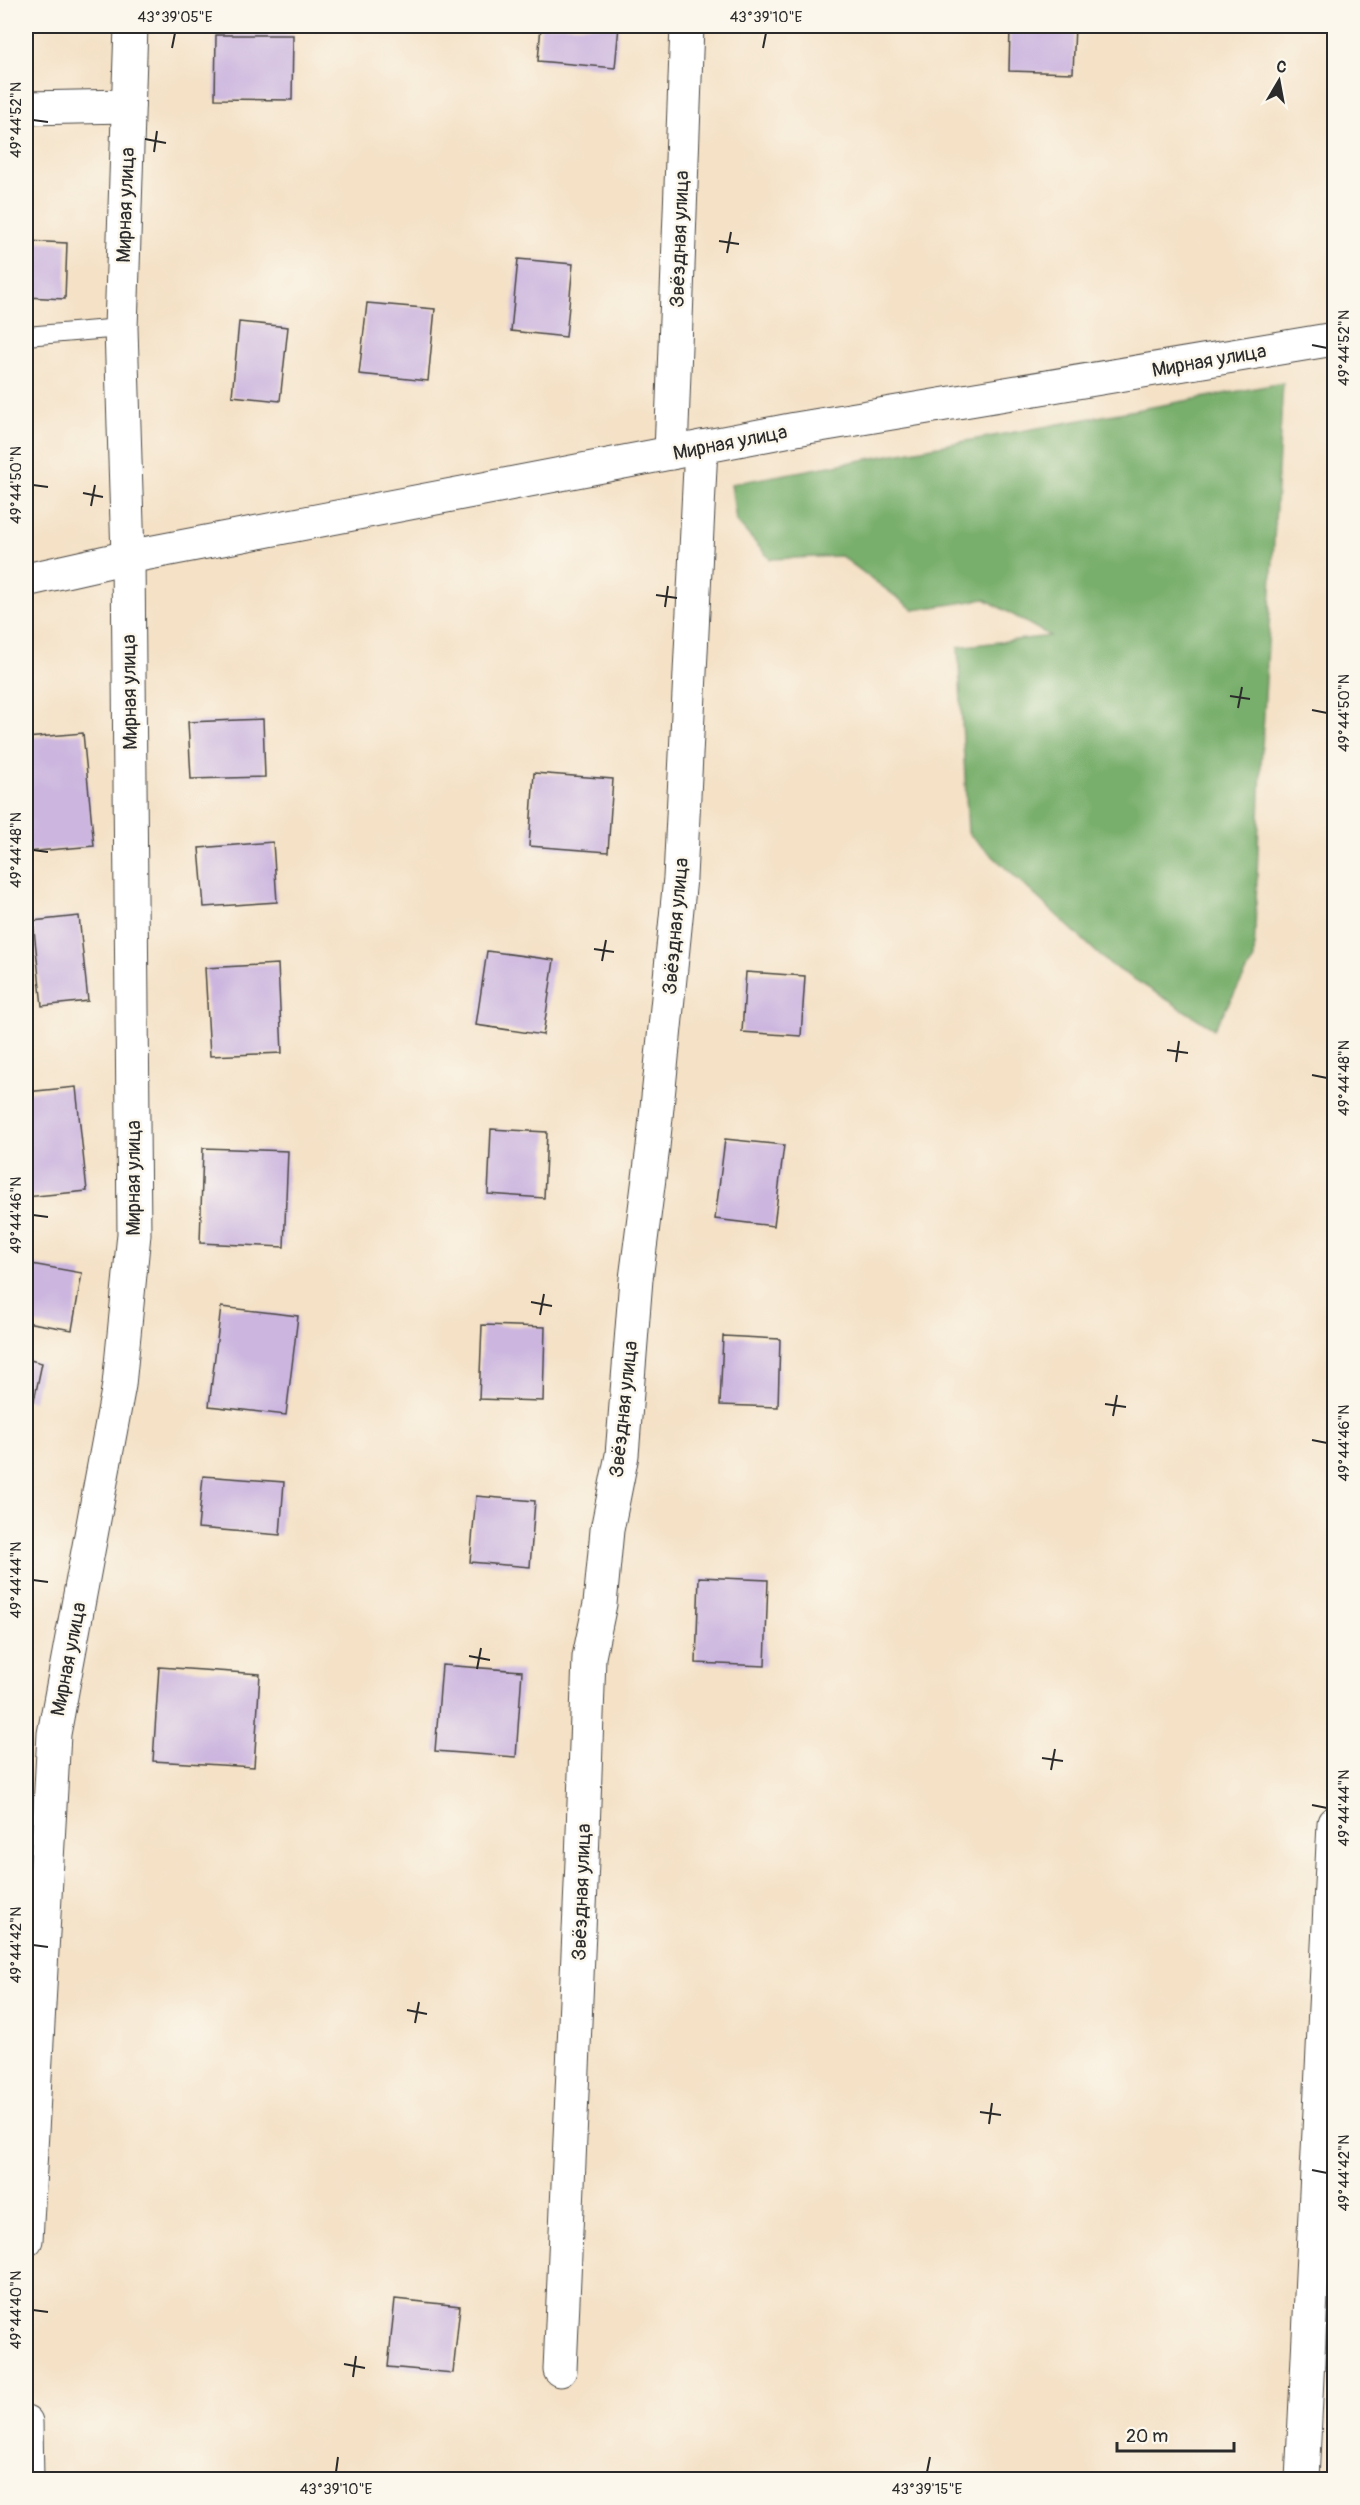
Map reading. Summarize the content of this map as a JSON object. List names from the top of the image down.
{
  "streets": {
    "street": ["Мирная улица", "Звёздная улица"]
  },
  "crossings": [
    ["Мирная улица", "Звёздная улица"]
  ],
  "scale_bar": "20 m",
  "north": "top",
  "coordinates": [
    "43°39'05\"E",
    "43°39'10\"E",
    "49°44'52\"N",
    "49°44'50\"N",
    "49°44'48\"N",
    "49°44'46\"N",
    "49°44'44\"N",
    "49°44'42\"N",
    "49°44'40\"N",
    "43°39'15\"E"
  ]
}
